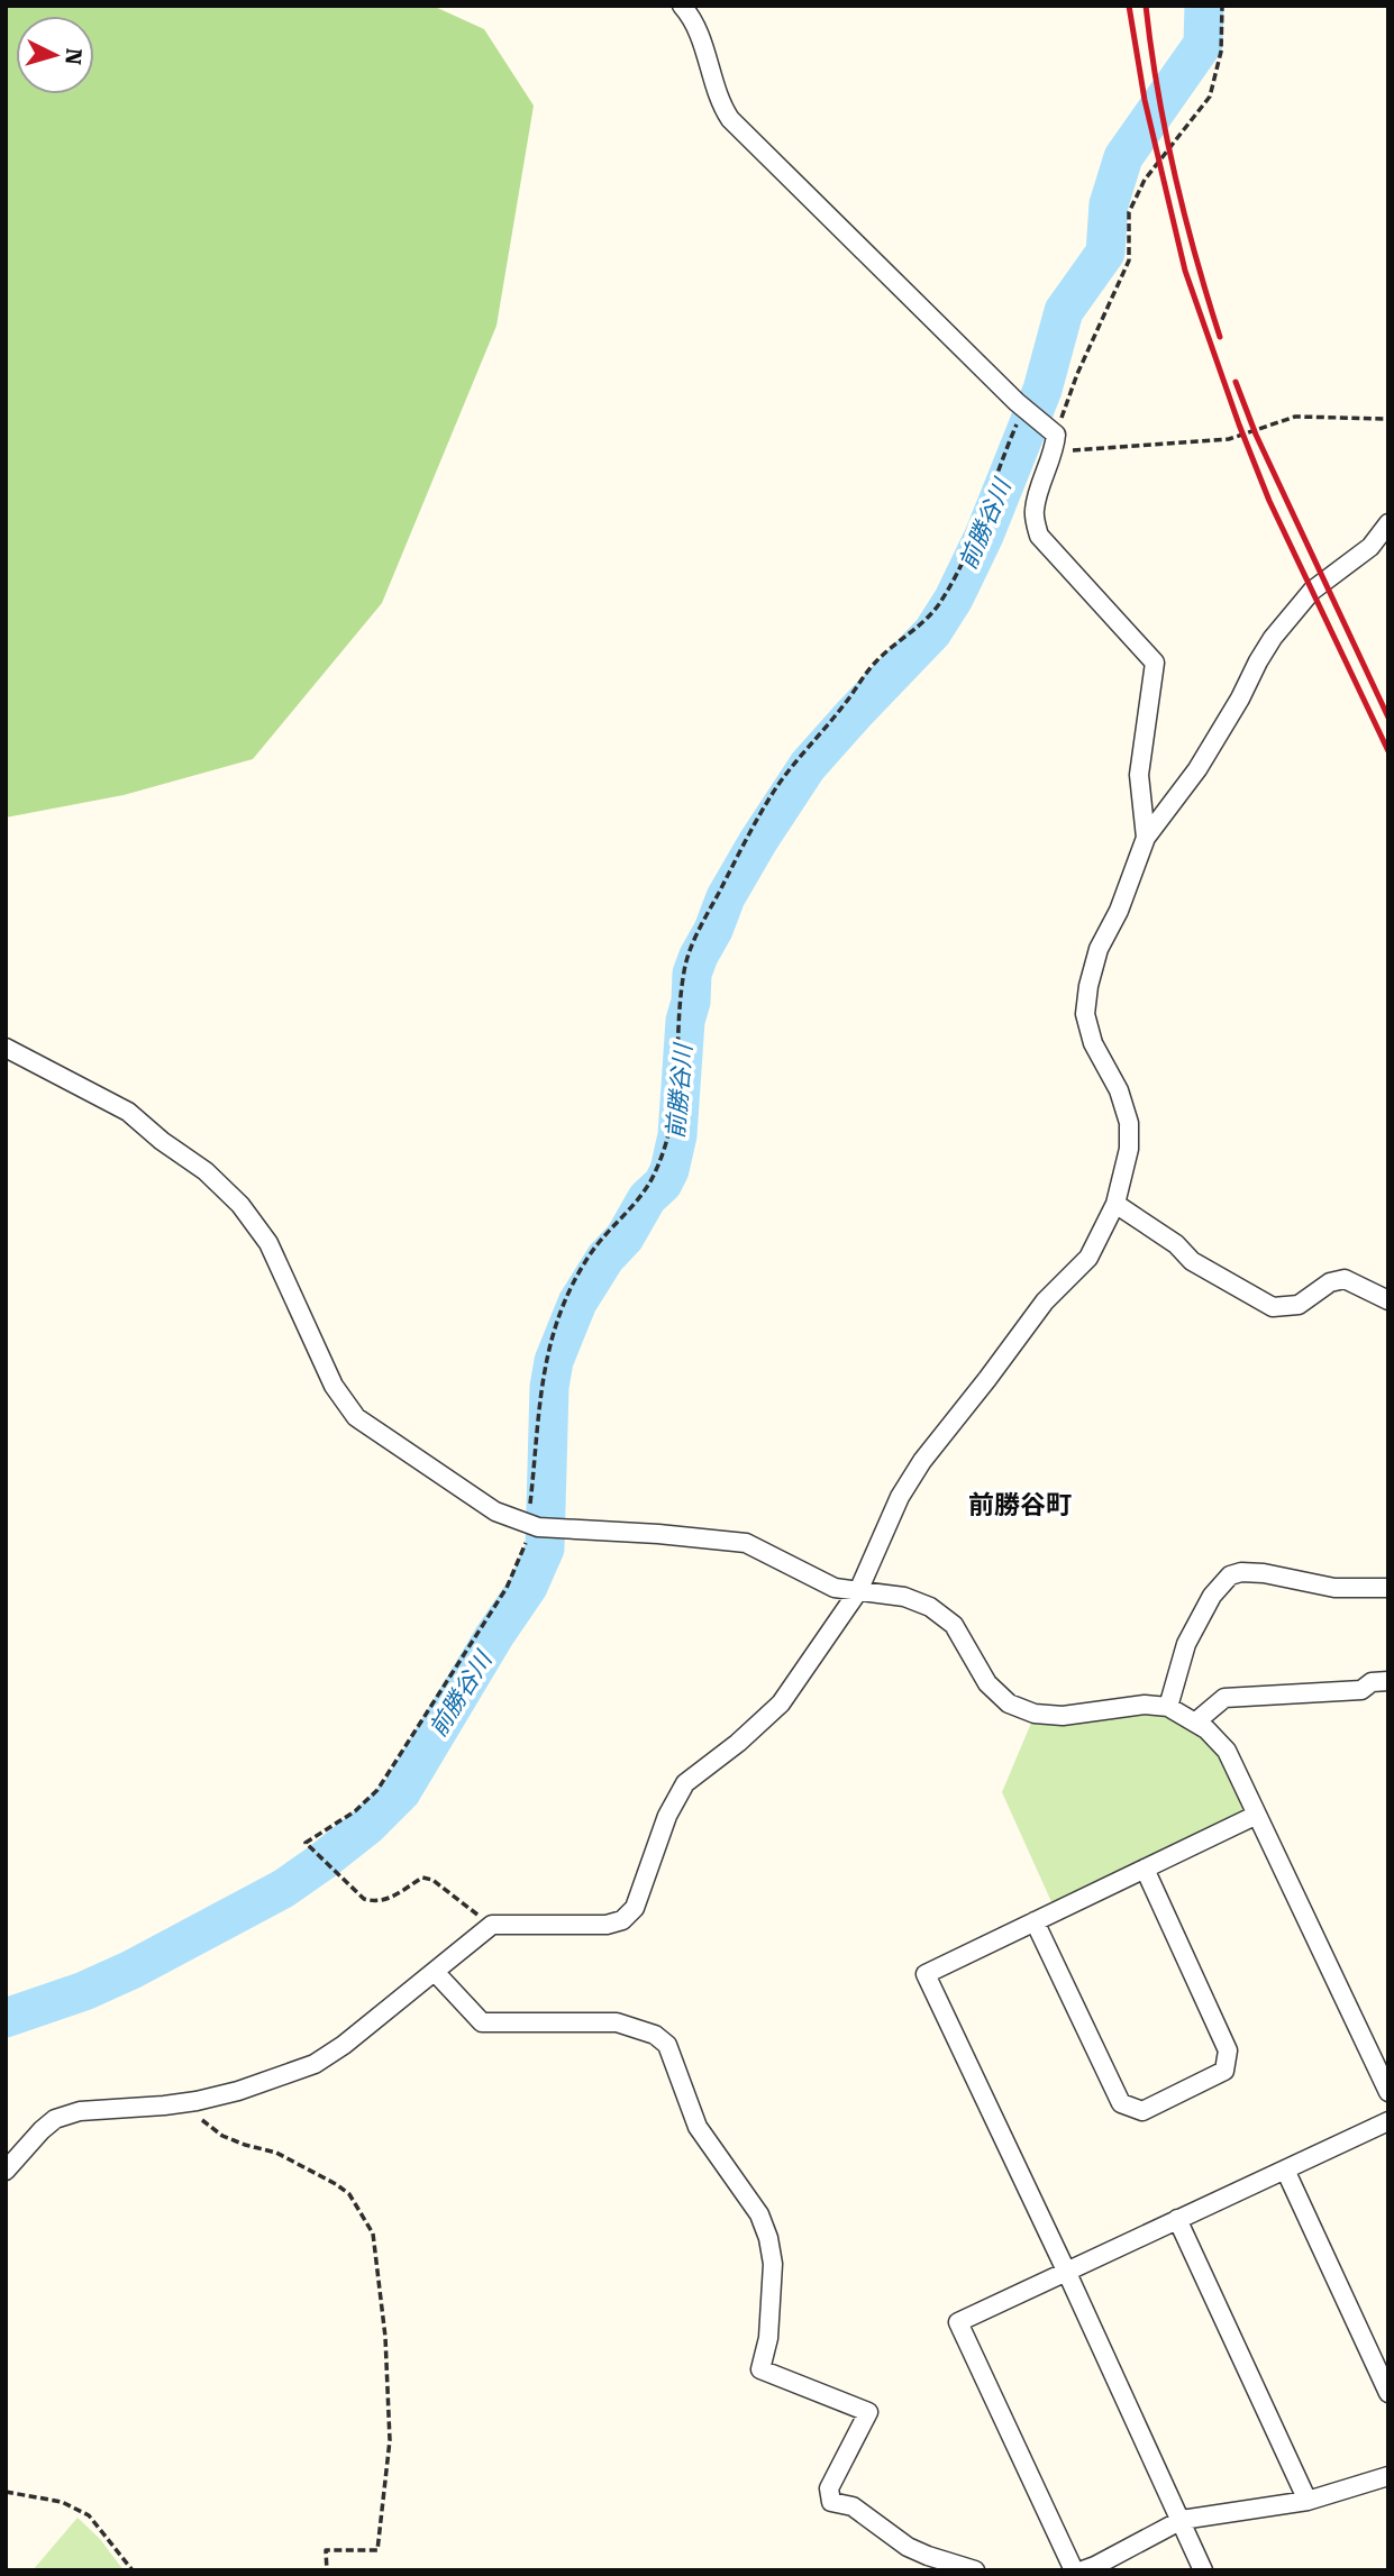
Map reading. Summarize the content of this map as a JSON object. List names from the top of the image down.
{
  "districts": ["前勝谷町"],
  "water": ["前勝谷川"],
  "north": "right"
}
